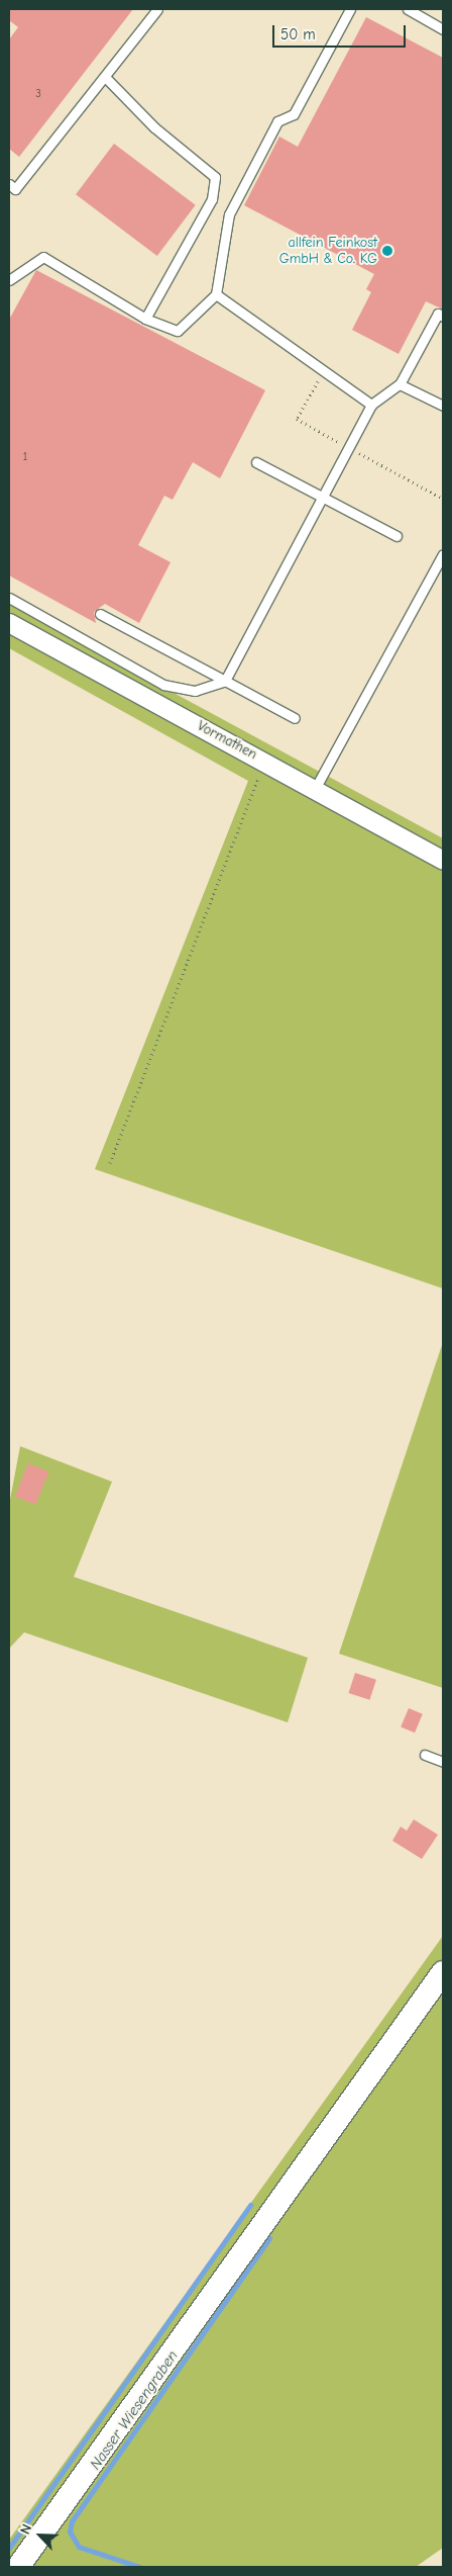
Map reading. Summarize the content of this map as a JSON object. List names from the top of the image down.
{
  "streets": {
    "street": ["Vormathen"]
  },
  "water": ["Nasser Wiesengraben"],
  "places": ["allfein Feinkost GmbH & Co. KG"],
  "house_numbers": ["3", "1"],
  "scale_bar": "50 m",
  "north": "top left"
}
